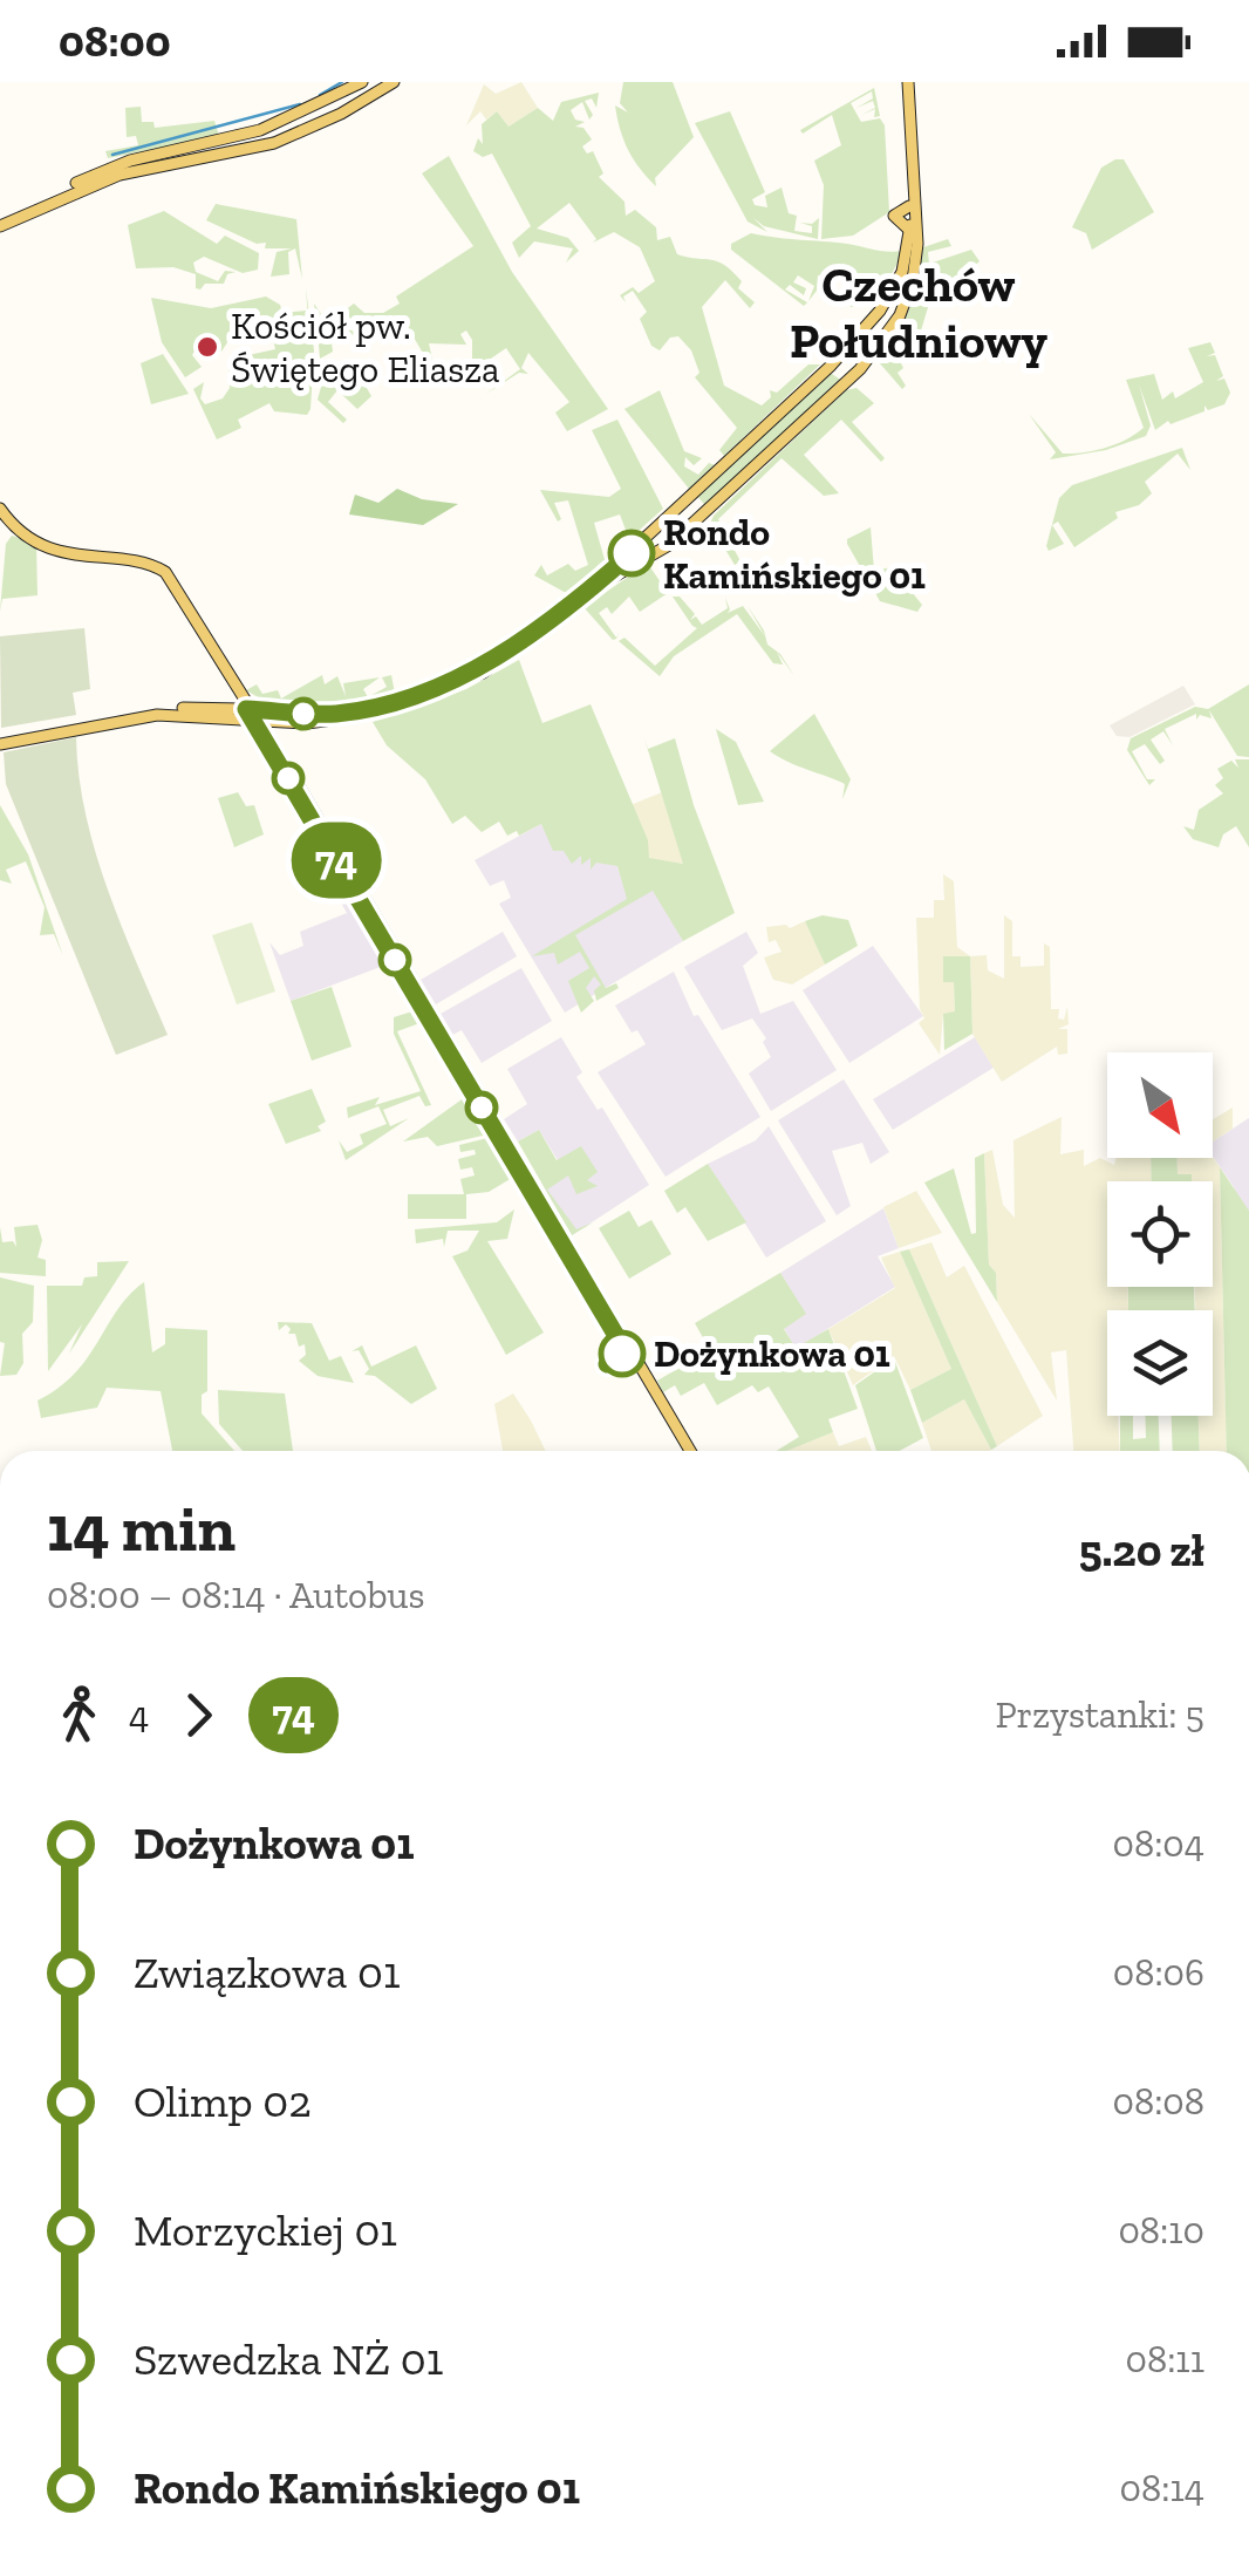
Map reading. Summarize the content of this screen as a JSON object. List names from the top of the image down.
{
  "districts": ["Czechów Południowy"],
  "places": ["Kościół pw. Świętego Eliasza", "Rondo Kamińskiego 01", "Dożynkowa 01"],
  "lines": ["bus line 74"],
  "north": "bottom right",
  "page": {
    "status": "08:00",
    "on_map": "74",
    "heading": ["14 min", "08:00 – 08:14 · Autobus", "5.20 zł"],
    "legs": ["4", "74", "Przystanki: 5"],
    "list": [
      {
        "name": "Dożynkowa 01",
        "value": "08:04"
      },
      {
        "name": "Związkowa 01",
        "value": "08:06"
      },
      {
        "name": "Olimp 02",
        "value": "08:08"
      },
      {
        "name": "Morzyckiej 01",
        "value": "08:10"
      },
      {
        "name": "Szwedzka NŻ 01",
        "value": "08:11"
      },
      {
        "name": "Rondo Kamińskiego 01",
        "value": "08:14"
      }
    ]
  }
}
